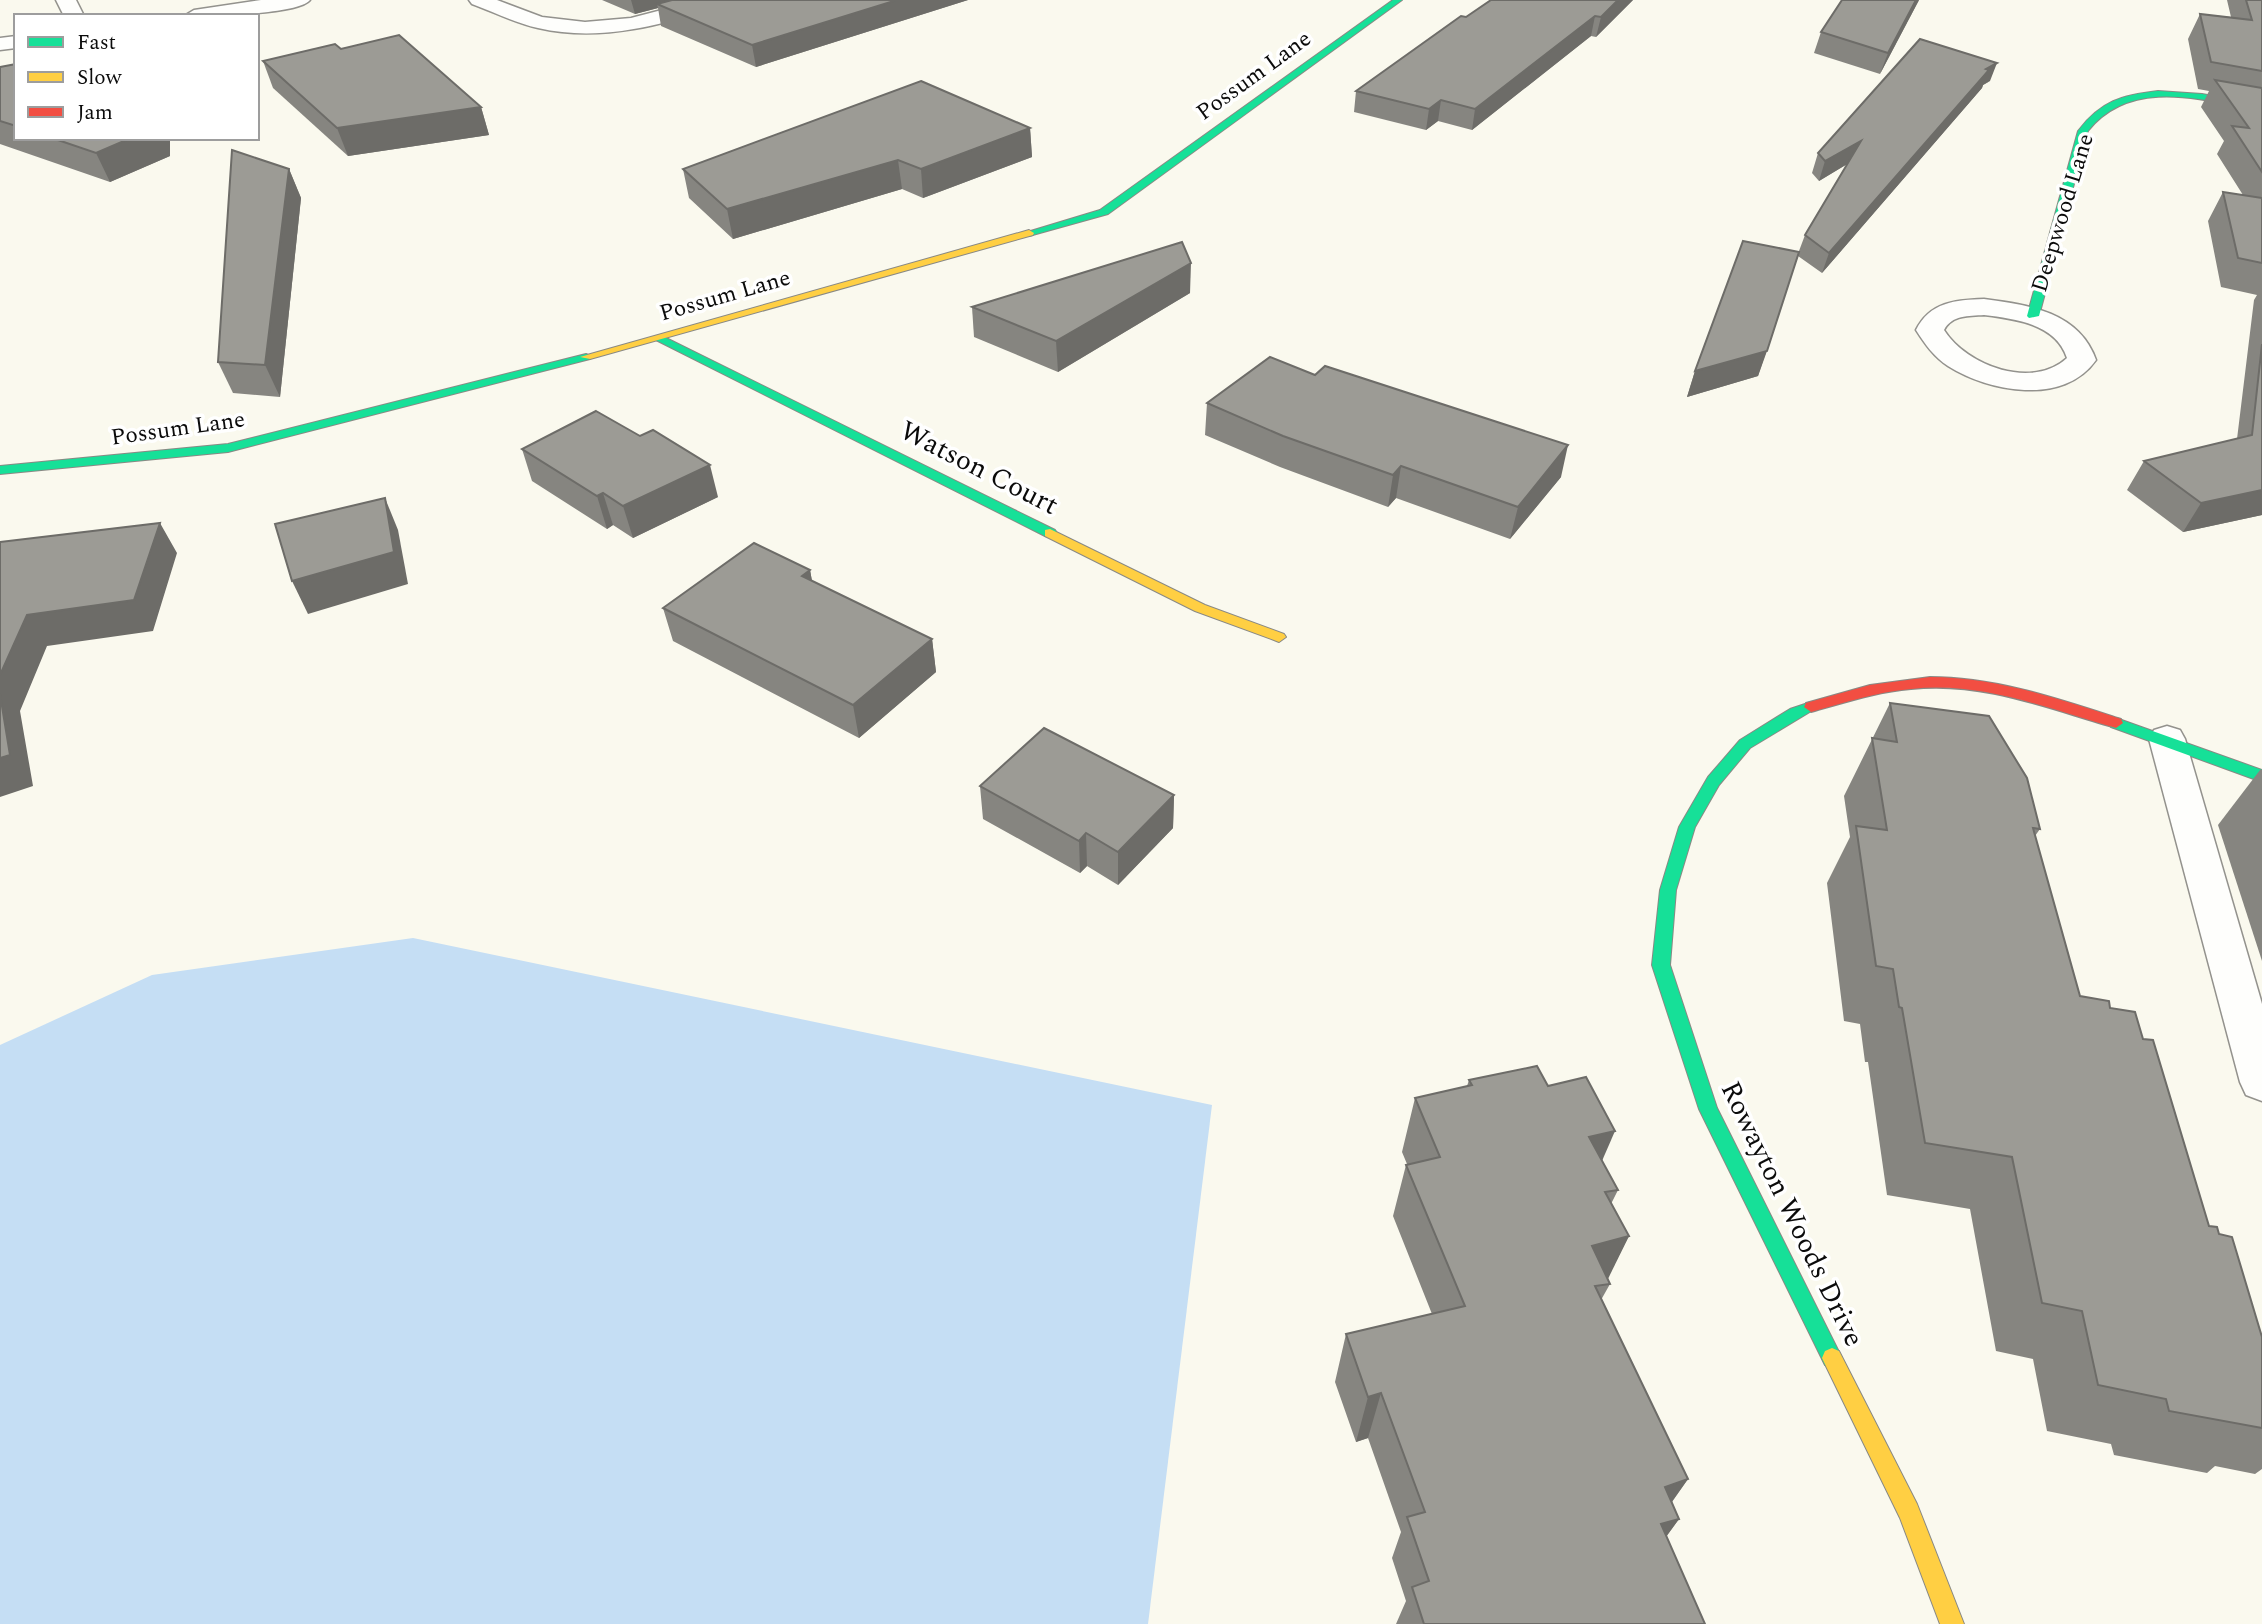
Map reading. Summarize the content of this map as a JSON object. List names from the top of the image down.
{
  "streets": {
    "street": [
      "Possum Lane",
      "Deepwood Lane",
      "Watson Court",
      "Rowayton Woods Drive"
    ]
  },
  "crossings": [
    ["Possum Lane", "Watson Court"]
  ],
  "legend": ["Fast", "Slow", "Jam"]
}
